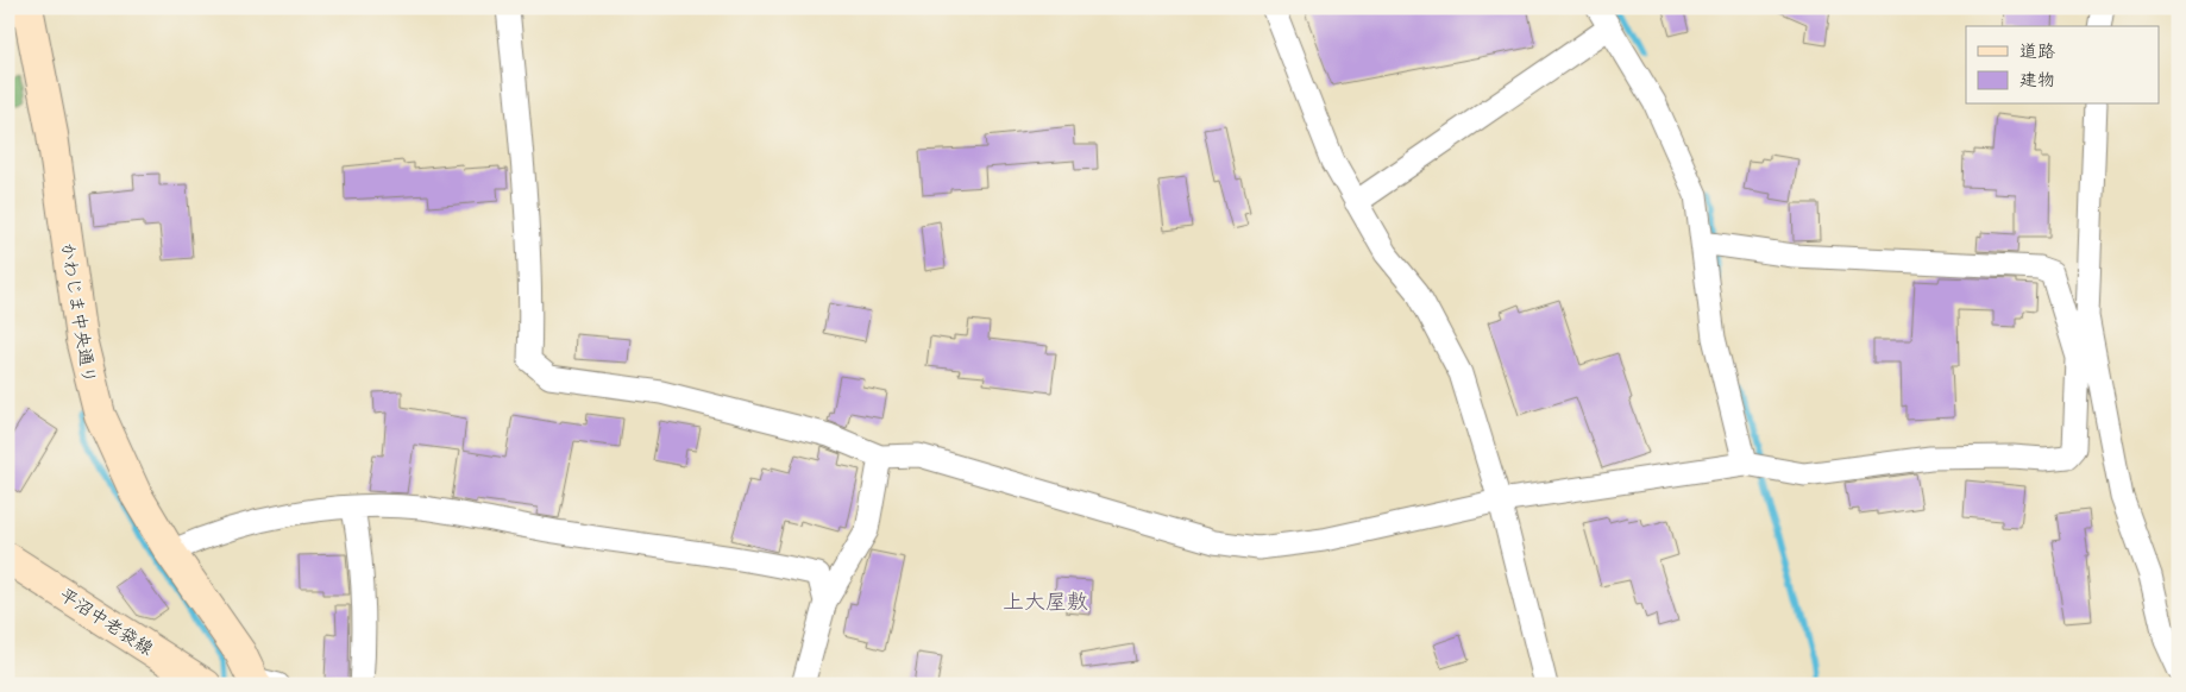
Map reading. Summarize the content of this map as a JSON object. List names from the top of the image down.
{
  "streets": {
    "street": ["かわじま中央通り", "平沼中老袋線"]
  },
  "districts": ["上大屋敷"],
  "legend": ["道路", "建物"]
}
